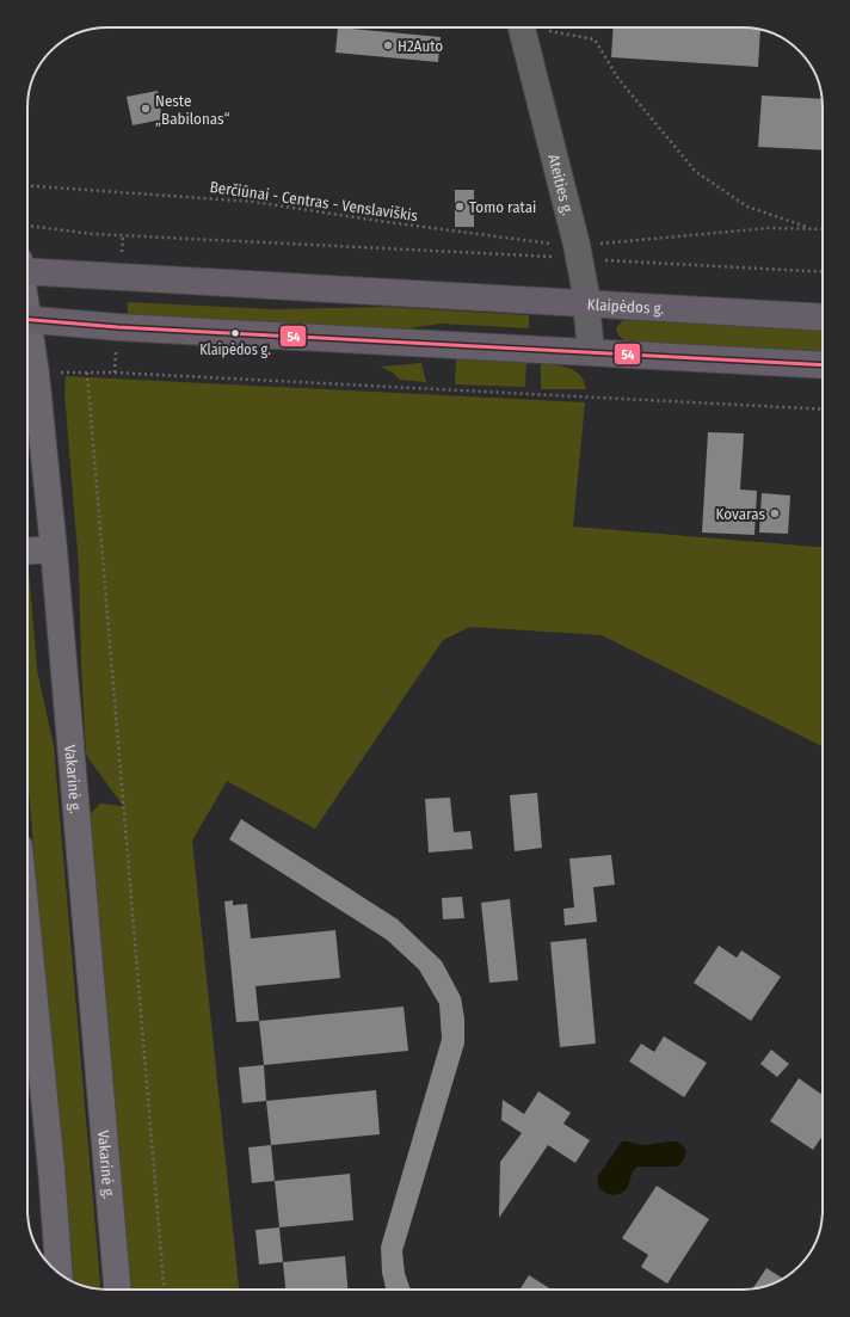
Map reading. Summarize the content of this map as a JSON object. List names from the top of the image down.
{
  "streets": {
    "highway": ["Klaipėdos g."],
    "main road": ["Vakarinė g."],
    "street": ["Ateities g."],
    "path": ["Berčiūnai - Centras - Venslaviškis"]
  },
  "crossings": [
    ["Ateities g.", "Berčiūnai - Centras - Venslaviškis"],
    ["Ateities g.", "Klaipėdos g."]
  ],
  "places": [
    "H2Auto",
    "Neste „Babilonas“",
    "Tomo ratai",
    "Klaipėdos g.",
    "Kovaras"
  ],
  "lines": ["transit line 54"]
}
